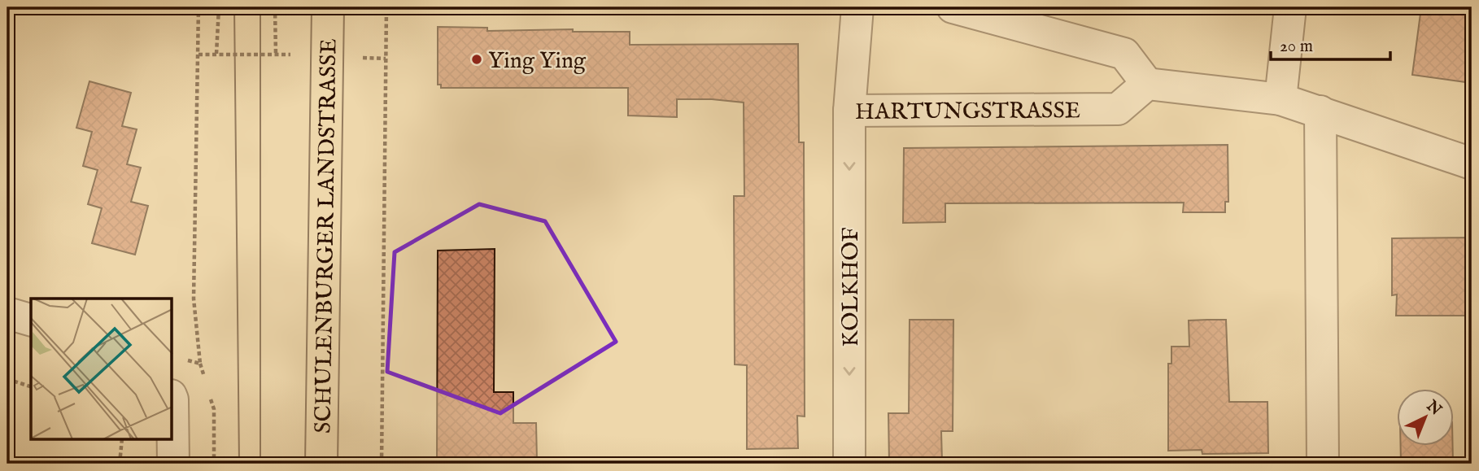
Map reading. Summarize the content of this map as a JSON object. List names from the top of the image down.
{
  "streets": {
    "main road": ["SCHULENBURGER LANDSTRASSE"],
    "street": ["HARTUNGSTRASSE", "KOLKHOF"]
  },
  "crossings": [
    ["HARTUNGSTRASSE", "KOLKHOF"]
  ],
  "one_way": ["KOLKHOF"],
  "places": ["Ying Ying"],
  "scale_bar": "20 m",
  "north": "top right"
}
